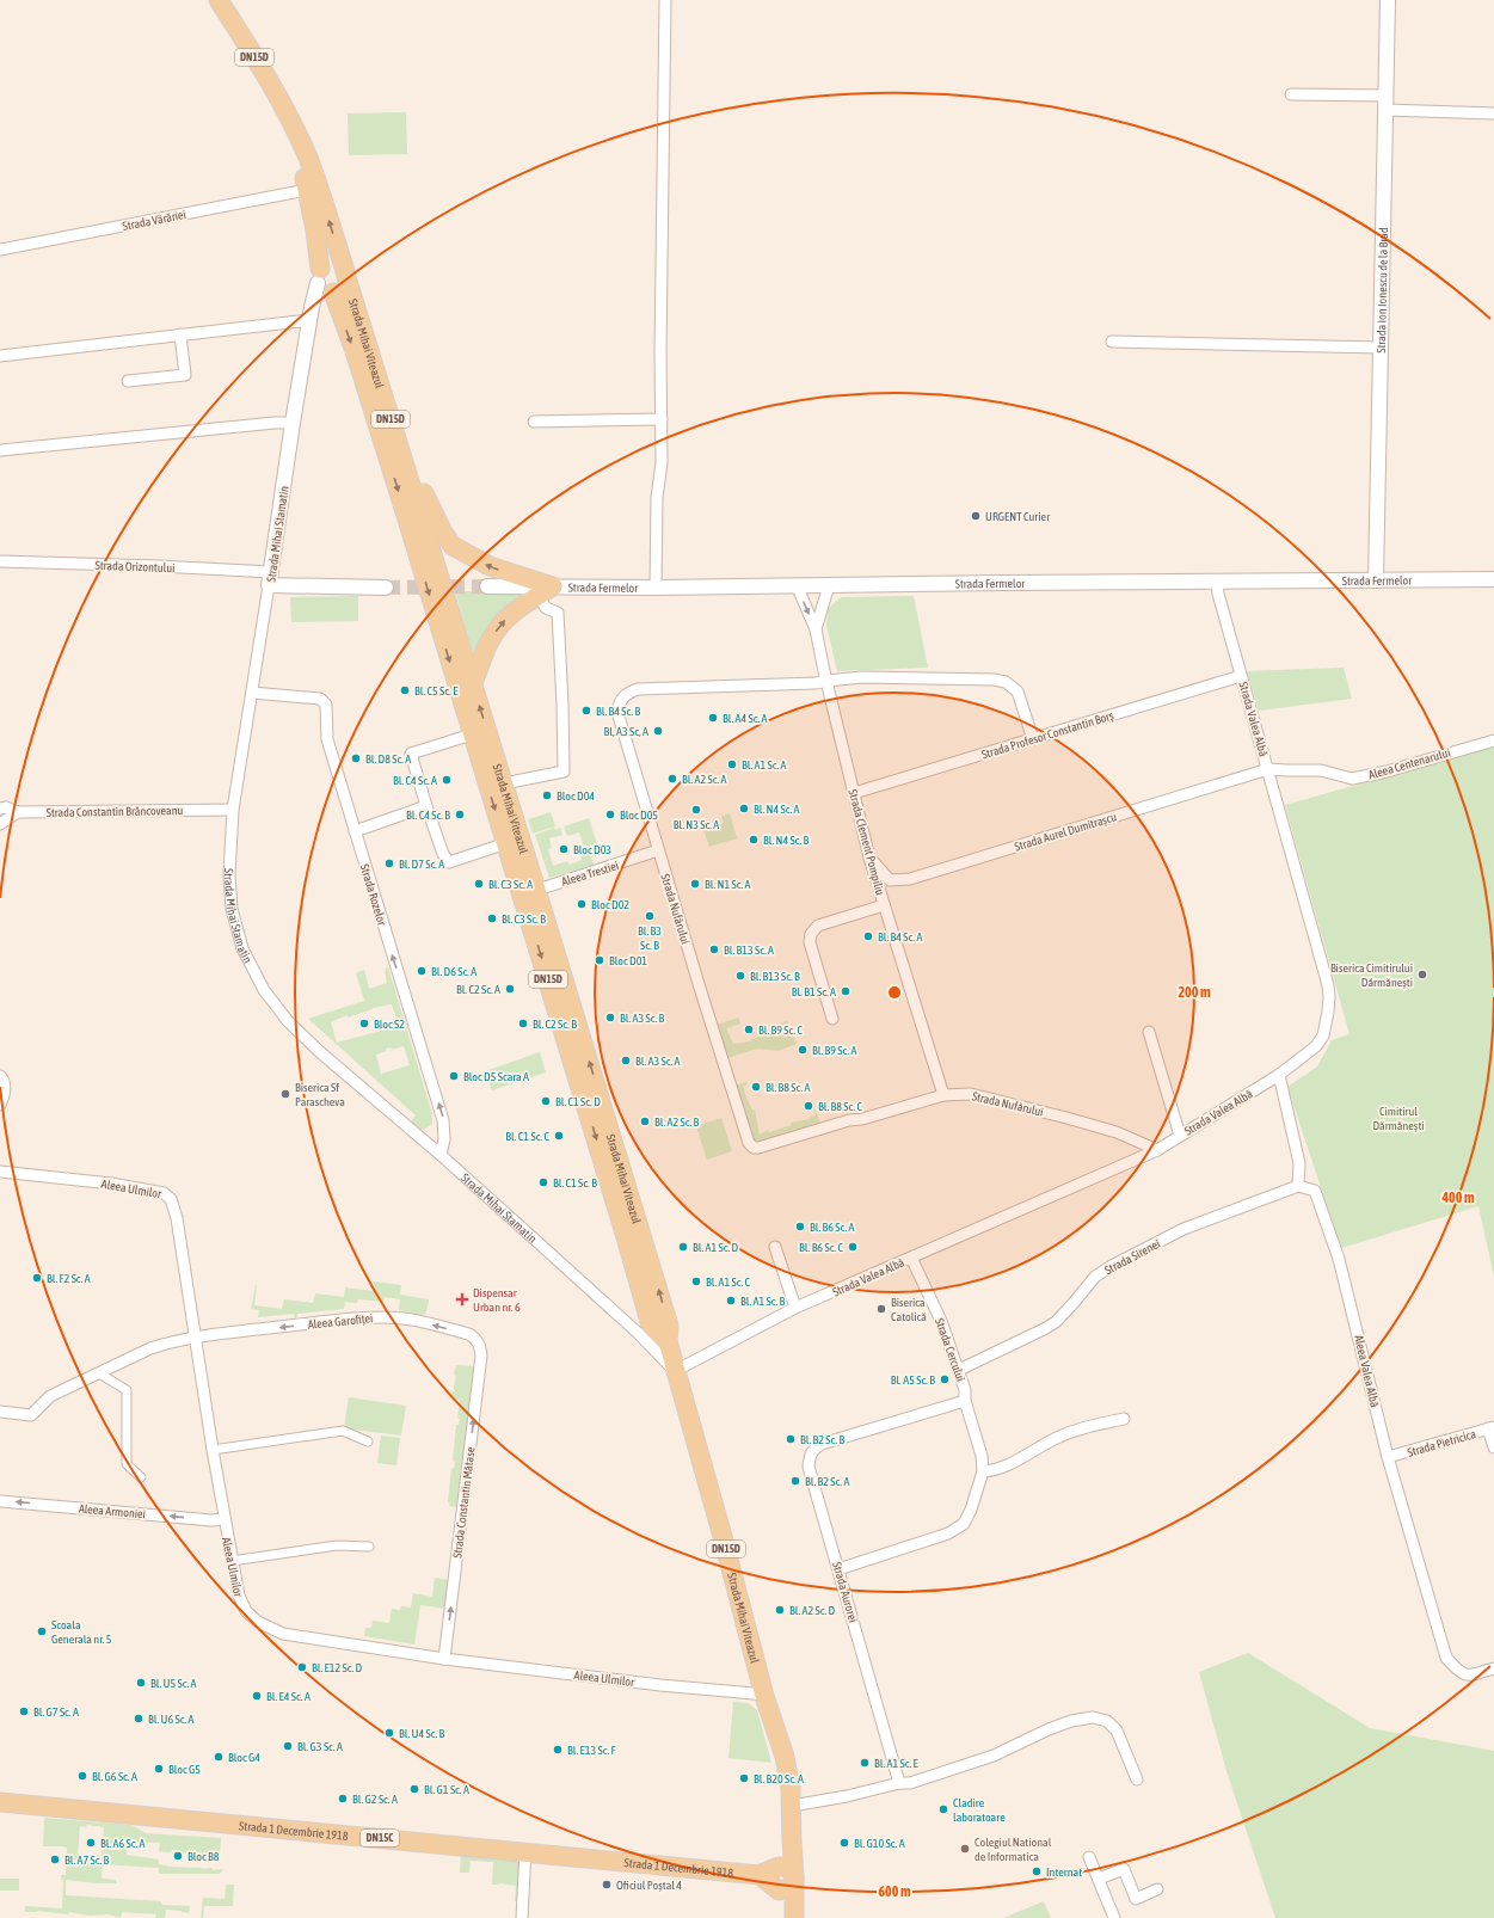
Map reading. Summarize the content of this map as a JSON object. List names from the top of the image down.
{
  "streets": {
    "main road": [
      "DN15D",
      "Strada Mihai Viteazul",
      "Strada 1 Decembrie 1918",
      "DN15C"
    ],
    "street": [
      "Strada Vărăriei",
      "Strada Ion Ionescu de la Brad",
      "Strada Mihai Stamatin",
      "Strada Orizontului",
      "Strada Fermelor",
      "Strada Valea Albă",
      "Strada Profesor Constantin Borș",
      "Aleea Centenarului",
      "Strada Constantin Brâncoveanu",
      "Strada Aurel Dumitrașcu",
      "Strada Clement Pompiliu",
      "Aleea Trestiei",
      "Strada Rozelor",
      "Strada Nufărului",
      "Aleea Ulmilor",
      "Strada Sirenei",
      "Aleea Garofiței",
      "Strada Cercului",
      "Aleea Valea Albă",
      "Strada Pietricica",
      "Strada Constantin Mătase",
      "Aleea Armoniei",
      "Strada Aurorei"
    ]
  },
  "crossings": [
    ["Strada Vărăriei", "Strada Mihai Viteazul"],
    ["Strada Ion Ionescu de la Brad", "Strada Fermelor"],
    ["Strada Mihai Viteazul", "Strada Mihai Stamatin"],
    ["Strada Mihai Viteazul", "Strada Valea Albă"],
    ["Strada Mihai Viteazul", "Aleea Trestiei"],
    ["Strada Mihai Viteazul", "Aleea Ulmilor"],
    ["Strada Mihai Viteazul", "Strada 1 Decembrie 1918"],
    ["Strada Mihai Stamatin", "Strada Orizontului"],
    ["Strada Mihai Stamatin", "Strada Valea Albă"],
    ["Strada Mihai Stamatin", "Strada Constantin Brâncoveanu"],
    ["Strada Mihai Stamatin", "Strada Rozelor"],
    ["Strada Fermelor", "Strada Valea Albă"],
    ["Strada Fermelor", "Strada Clement Pompiliu"],
    ["Strada Valea Albă", "Strada Profesor Constantin Borș"],
    ["Strada Valea Albă", "Aleea Centenarului"],
    ["Strada Valea Albă", "Strada Aurel Dumitrașcu"],
    ["Strada Valea Albă", "Strada Nufărului"],
    ["Strada Valea Albă", "Strada Cercului"],
    ["Strada Profesor Constantin Borș", "Strada Clement Pompiliu"],
    ["Strada Profesor Constantin Borș", "Strada Nufărului"],
    ["Aleea Centenarului", "Strada Aurel Dumitrașcu"],
    ["Strada Aurel Dumitrașcu", "Strada Clement Pompiliu"],
    ["Strada Clement Pompiliu", "Strada Nufărului"],
    ["Aleea Trestiei", "Strada Nufărului"],
    ["Aleea Ulmilor", "Aleea Garofiței"],
    ["Aleea Ulmilor", "Strada Constantin Mătase"],
    ["Aleea Ulmilor", "Aleea Armoniei"],
    ["Strada Sirenei", "Strada Cercului"],
    ["Strada Sirenei", "Aleea Valea Albă"],
    ["Aleea Garofiței", "Strada Constantin Mătase"],
    ["Strada Cercului", "Strada Aurorei"],
    ["Aleea Valea Albă", "Strada Pietricica"]
  ],
  "one_way": [
    "Strada Rozelor",
    "Aleea Garofiței",
    "Strada Constantin Mătase",
    "Aleea Armoniei"
  ],
  "parks": ["Cimitirul Dărmănești"],
  "places": {
    "other": [
      "URGENT Curier",
      "Bl. C5 Sc. E",
      "Bl. B4 Sc. B",
      "Bl. A4 Sc. A",
      "Bl, A3 Sc, A",
      "Bl. D8 Sc. A",
      "Bl. A1 Sc. A",
      "Bl. A2 Sc. A",
      "Bl. C4 Sc. A",
      "Bloc D04",
      "Bl. N4 Sc. A",
      "Bl. N3 Sc. A",
      "Bl. C4 Sc. B",
      "Bloc D05",
      "Bl. N4 Sc. B",
      "Bloc D03",
      "Bl. D7 Sc. A",
      "Bl. C3 Sc. A",
      "Bl. N1 Sc. A",
      "Bloc D02",
      "Bl. B3 Sc. B",
      "Bl. C3 Sc. B",
      "Bl. B4 Sc. A",
      "Bl. B13 Sc. A",
      "Bloc D01",
      "Bl. D6 Sc. A",
      "Biserica Cimitirului Dărmănești",
      "Bl. B13 Sc. B",
      "Bl. C2 Sc. A",
      "Bl. B1 Sc. A",
      "Bl. A3 Sc. B",
      "Bloc S2",
      "Bl. C2 Sc. B",
      "Bl. B9 Sc. C",
      "Bl. B9 Sc. A",
      "Bl. A3 Sc. A",
      "Bloc D5 Scara A",
      "Bl. B8 Sc. A",
      "Biserica Sf Parascheva",
      "Bl. C1 Sc. D",
      "Bl. B8 Sc. C",
      "Bl. A2 Sc. B",
      "Bl. C1 Sc. C",
      "Bl. C1 Sc. B",
      "Bl. B6 Sc. A",
      "Bl. A1 Sc. D",
      "Bl. B6 Sc. C",
      "Bl. F2 Sc. A",
      "Bl. A1 Sc. C",
      "Bl. A1 Sc. B",
      "Biserica Catolică",
      "Bl. A5 Sc. B",
      "Bl. B2 Sc. B",
      "Bl. B2 Sc. A",
      "Bl. A2 Sc. D",
      "Scoala Generala nr. 5",
      "Bl. E12 Sc. D",
      "Bl. U5 Sc. A",
      "Bl. E4 Sc. A",
      "Bl. G7 Sc. A",
      "Bl. U6 Sc. A",
      "Bl. U4 Sc. B",
      "Bl. G3 Sc. A",
      "Bl. E13 Sc. F",
      "Bloc G4",
      "Bl. A1 Sc. E",
      "Bloc G5",
      "Bl. G6 Sc. A",
      "Bl. B20 Sc. A",
      "Bl. G1 Sc. A",
      "Bl. G2 Sc. A",
      "Cladire laboratoare",
      "Bl. A6 Sc. A",
      "Bl. G10 Sc. A",
      "Colegiul National de Informatica",
      "Bloc B8",
      "Bl. A7 Sc. B",
      "Internat",
      "Oficiul Poștal 4"
    ],
    "health": ["Dispensar Urban nr. 6"]
  },
  "rings": ["200 m", "400 m", "600 m"]
}
